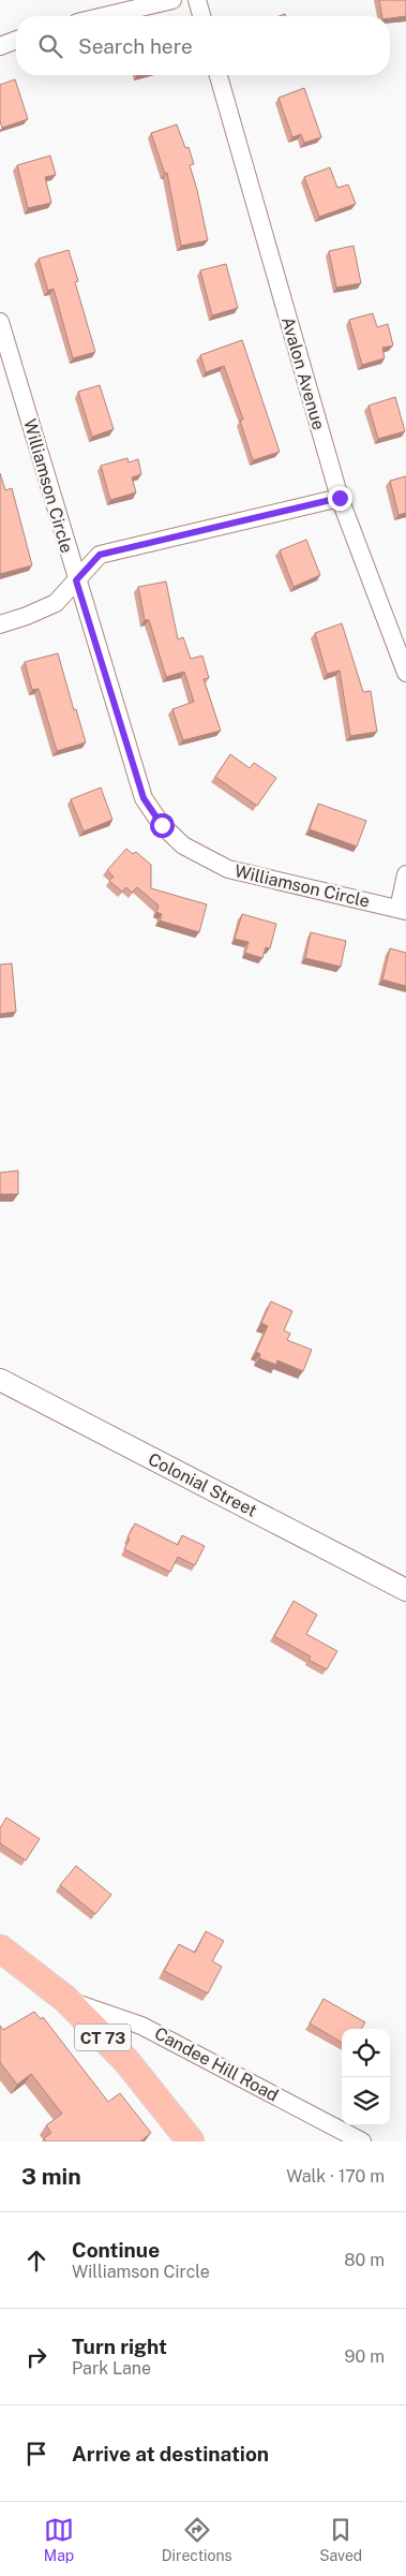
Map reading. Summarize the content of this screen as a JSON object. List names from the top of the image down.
{
  "streets": {
    "main road": ["CT 73"],
    "street": [
      "Avalon Avenue",
      "Williamson Circle",
      "Colonial Street",
      "Candee Hill Road"
    ]
  },
  "crossings": [
    ["CT 73", "Candee Hill Road"]
  ],
  "page": {
    "search": "Search here",
    "heading": ["3 min", "Walk · 170 m"],
    "list": [
      ["Continue", "Williamson Circle", "80 m"],
      ["Turn right", "Park Lane", "90 m"],
      "Arrive at destination"
    ],
    "nav": ["Map", "Directions", "Saved"]
  }
}
